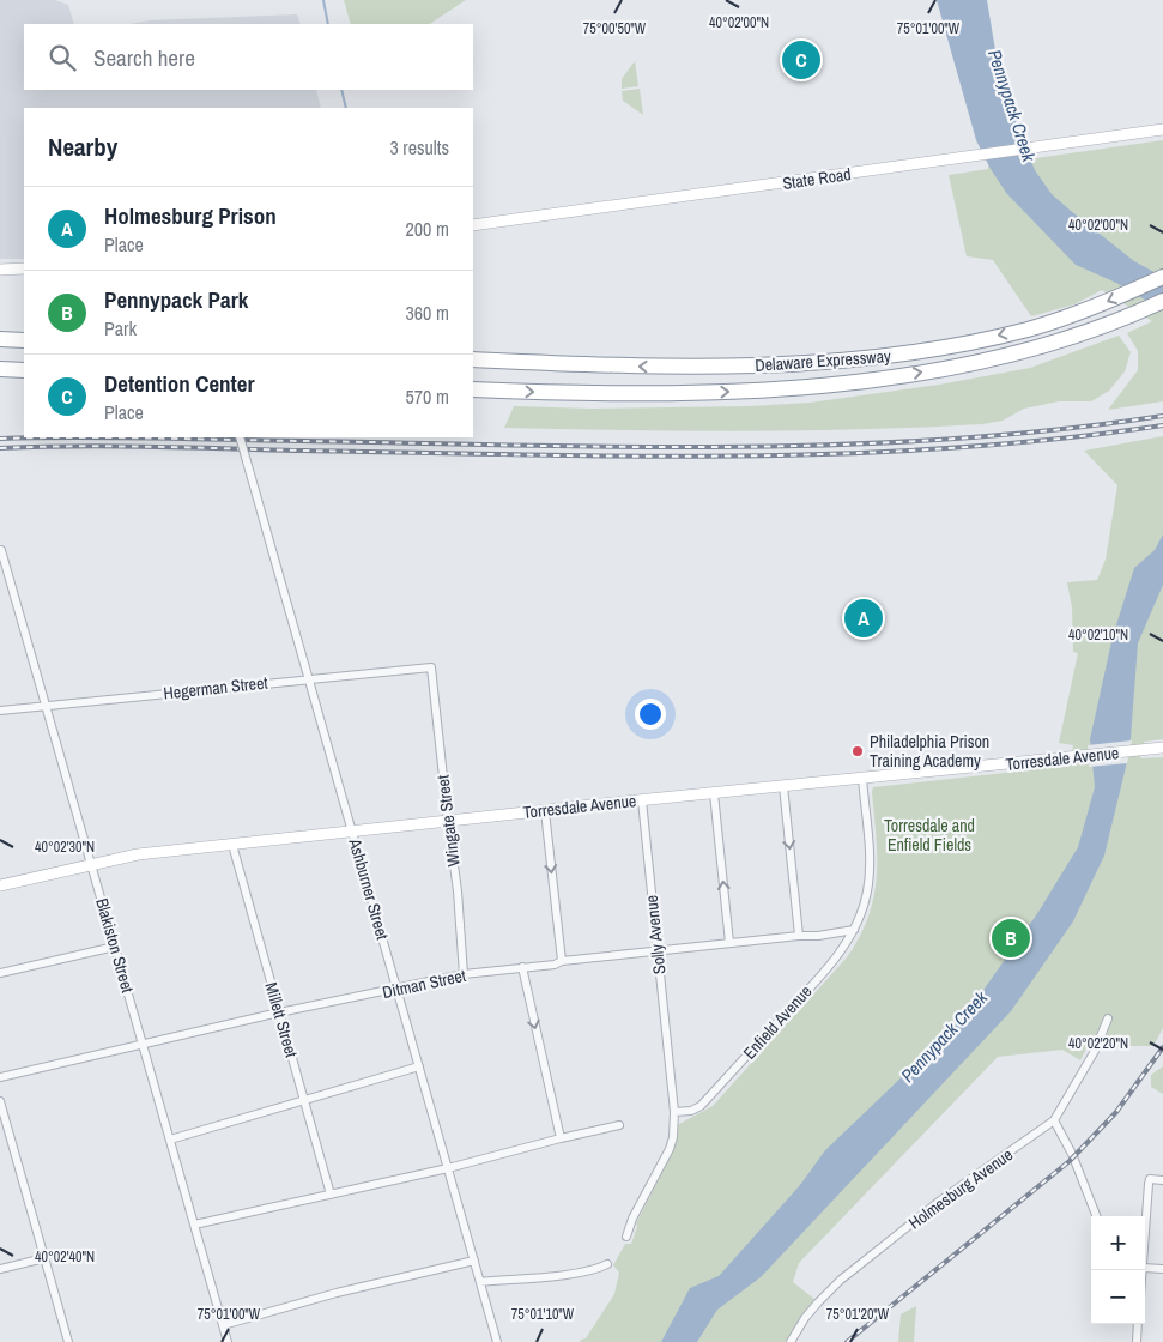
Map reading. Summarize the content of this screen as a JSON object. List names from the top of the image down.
{
  "streets": {
    "highway": ["Delaware Expressway"],
    "street": [
      "State Road",
      "Hegerman Street",
      "Torresdale Avenue",
      "Wingate Street",
      "Ashburner Street",
      "Solly Avenue",
      "Blakiston Street",
      "Ditman Street",
      "Millett Street",
      "Enfield Avenue",
      "Holmesburg Avenue"
    ]
  },
  "crossings": [
    ["Hegerman Street", "Wingate Street"],
    ["Hegerman Street", "Ashburner Street"],
    ["Hegerman Street", "Blakiston Street"],
    ["Torresdale Avenue", "Wingate Street"],
    ["Torresdale Avenue", "Ashburner Street"],
    ["Torresdale Avenue", "Solly Avenue"],
    ["Torresdale Avenue", "Blakiston Street"],
    ["Torresdale Avenue", "Millett Street"],
    ["Torresdale Avenue", "Enfield Avenue"],
    ["Wingate Street", "Ditman Street"],
    ["Ashburner Street", "Ditman Street"],
    ["Solly Avenue", "Ditman Street"],
    ["Solly Avenue", "Enfield Avenue"],
    ["Blakiston Street", "Ditman Street"],
    ["Ditman Street", "Millett Street"],
    ["Ditman Street", "Enfield Avenue"]
  ],
  "water": ["Pennypack Creek"],
  "parks": ["Torresdale and Enfield Fields"],
  "places": ["Philadelphia Prison Training Academy"],
  "page": {
    "search": "Search here",
    "pins": ["C", "A", "B"],
    "heading": ["Nearby", "3 results"],
    "list": [
      {
        "mark": "A",
        "name": "Holmesburg Prison",
        "note": "Place",
        "value": "200 m"
      },
      {
        "mark": "B",
        "name": "Pennypack Park",
        "note": "Park",
        "value": "360 m"
      },
      {
        "mark": "C",
        "name": "Detention Center",
        "note": "Place",
        "value": "570 m"
      }
    ],
    "map_buttons": ["+", "−"]
  },
  "coordinates": [
    "40°02'00\"N",
    "75°00'50\"W",
    "75°01'00\"W",
    "40°02'10\"N",
    "40°02'30\"N",
    "40°02'20\"N",
    "40°02'40\"N",
    "75°01'10\"W",
    "75°01'20\"W"
  ]
}
